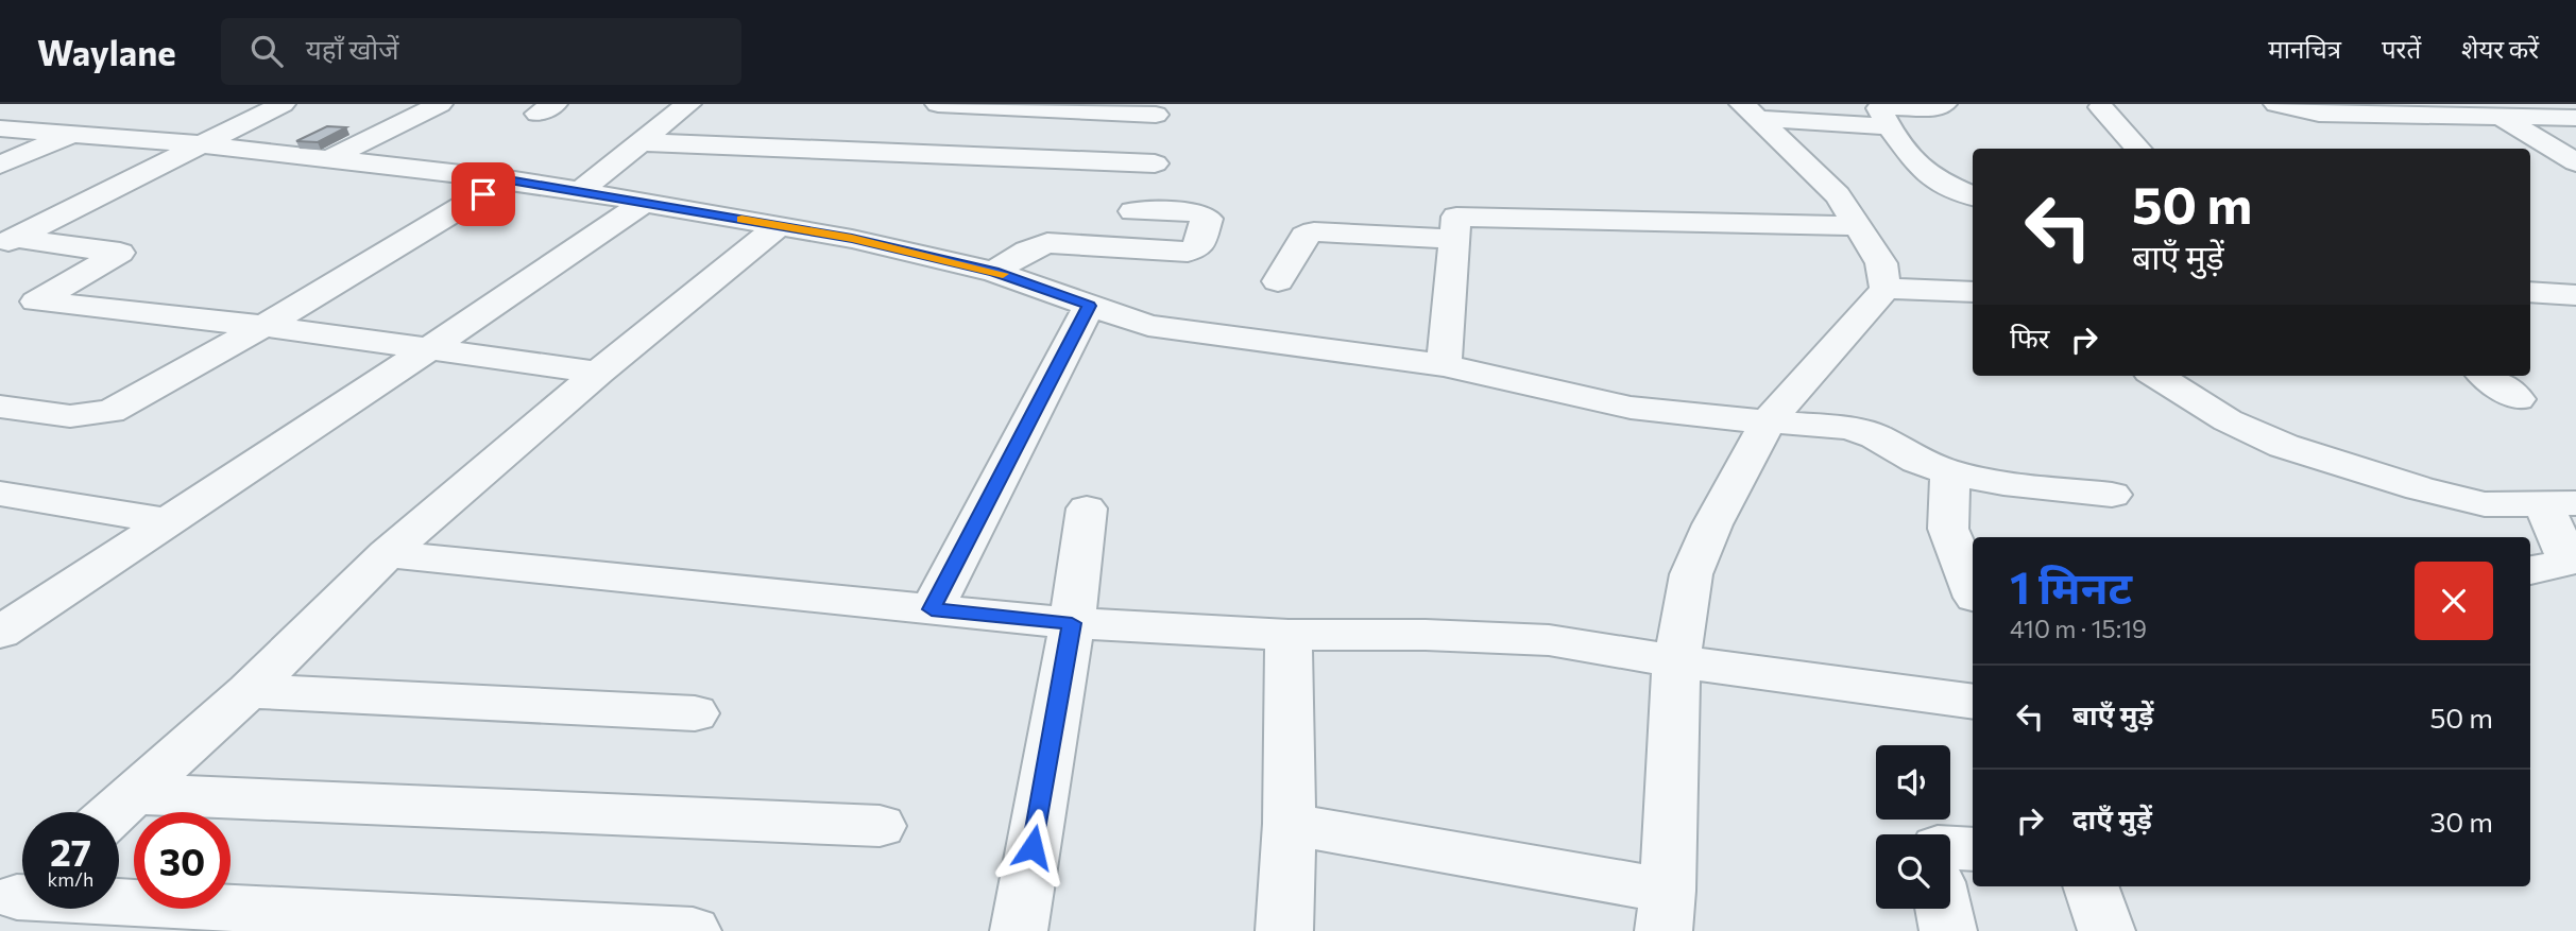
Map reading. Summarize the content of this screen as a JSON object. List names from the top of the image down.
{
  "page": {
    "header": "Waylane",
    "search": "यहाँ खोजें",
    "nav": ["मानचित्र", "परतें", "शेयर करें"],
    "turn": ["50 m", "बाएँ मुड़ें"],
    "then": "फिर",
    "heading": ["1 मिनट", "410 m · 15:19"],
    "list": [
      {
        "name": "बाएँ मुड़ें",
        "value": "50 m"
      },
      {
        "name": "दाएँ मुड़ें",
        "value": "30 m"
      }
    ],
    "speed": "27 km/h",
    "limit": "30"
  }
}
